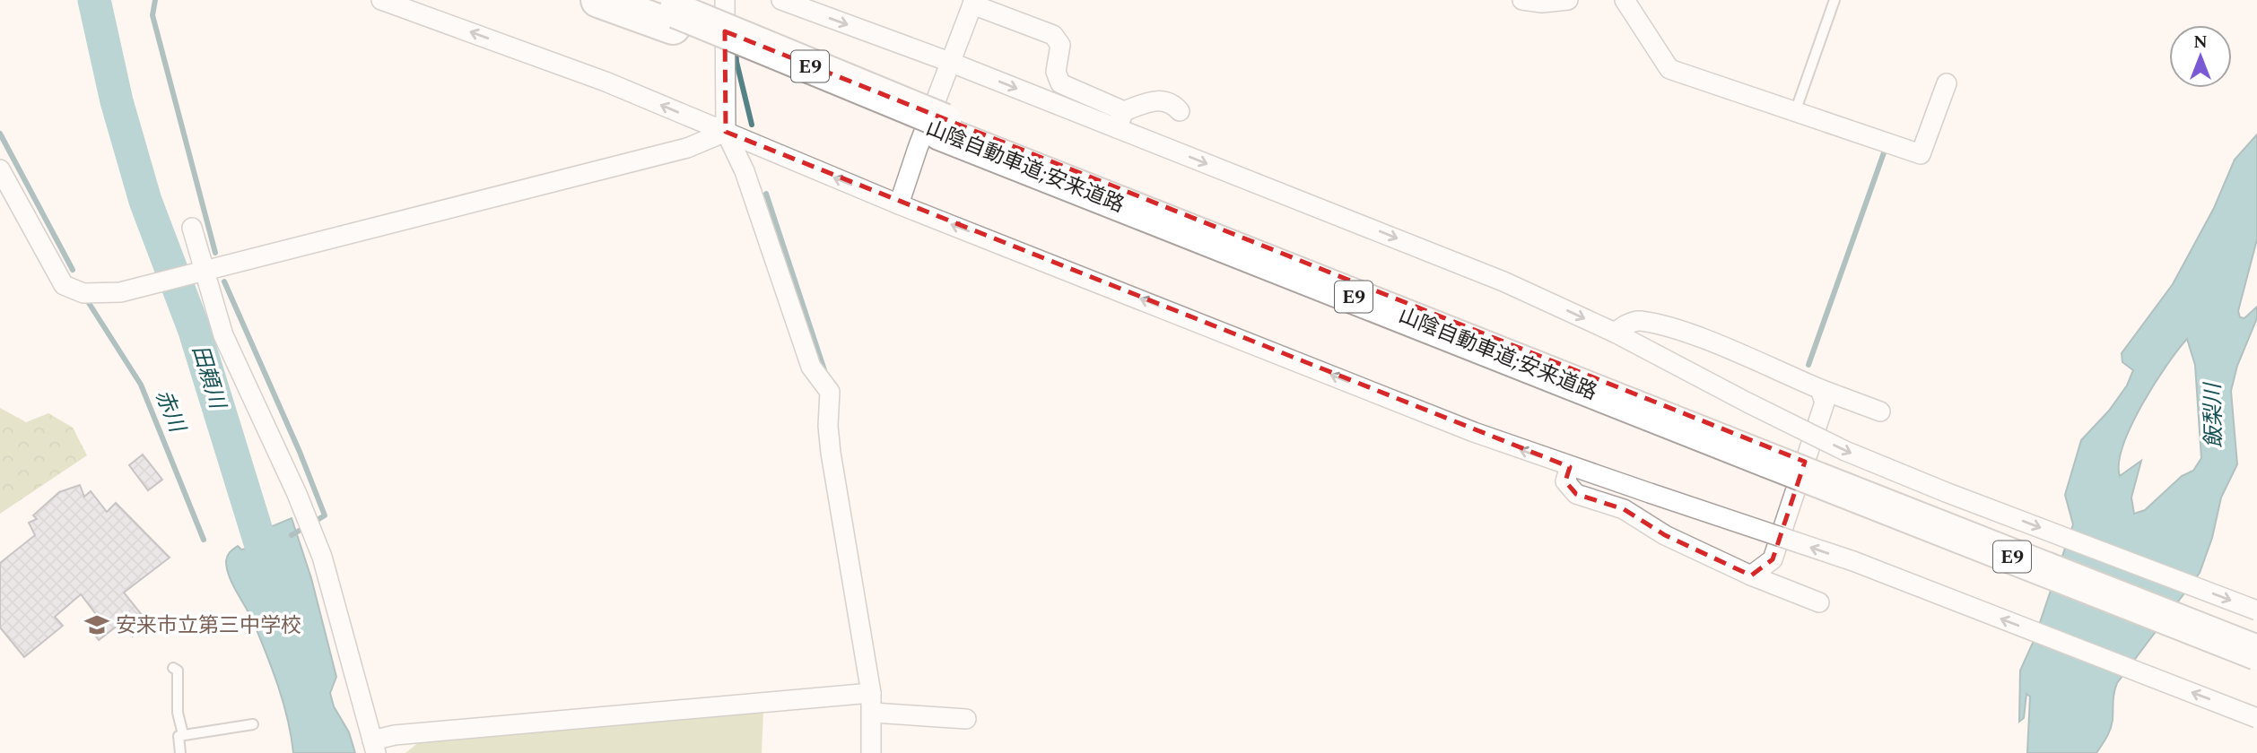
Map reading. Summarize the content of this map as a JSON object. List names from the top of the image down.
{
  "streets": {
    "highway": ["E9", "山陰自動車道;安来道路"]
  },
  "water": ["田頼川", "赤川", "飯梨川"],
  "places": {
    "school or university": ["安来市立第三中学校"]
  },
  "north": "top"
}
